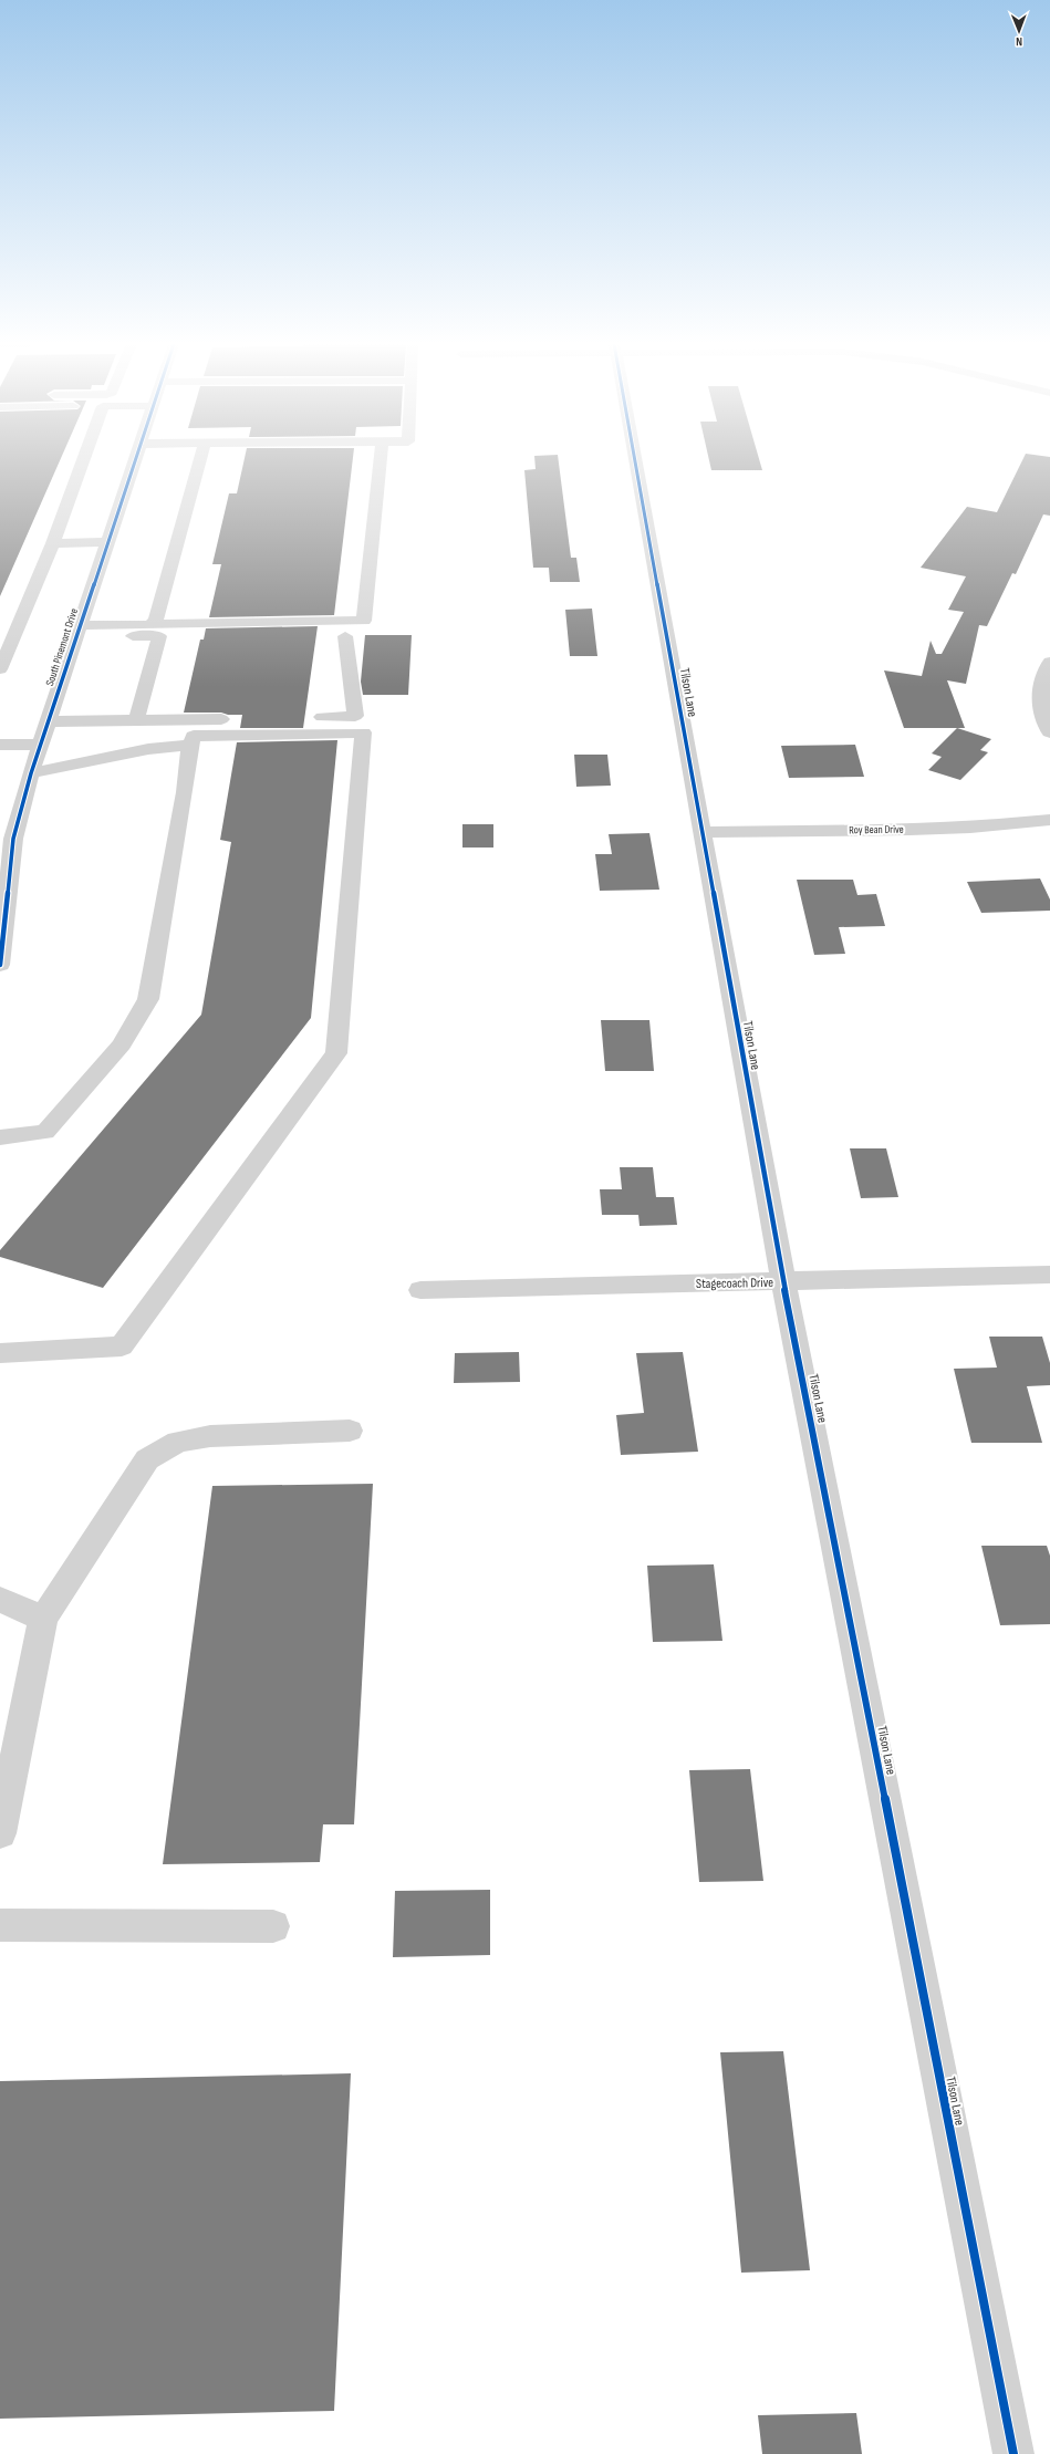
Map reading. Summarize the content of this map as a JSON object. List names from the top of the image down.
{
  "streets": {
    "street": [
      "South Pinemont Drive",
      "Tilson Lane",
      "Roy Bean Drive",
      "Stagecoach Drive"
    ]
  },
  "crossings": [
    ["Tilson Lane", "Roy Bean Drive"],
    ["Tilson Lane", "Stagecoach Drive"]
  ],
  "north": "bottom"
}
